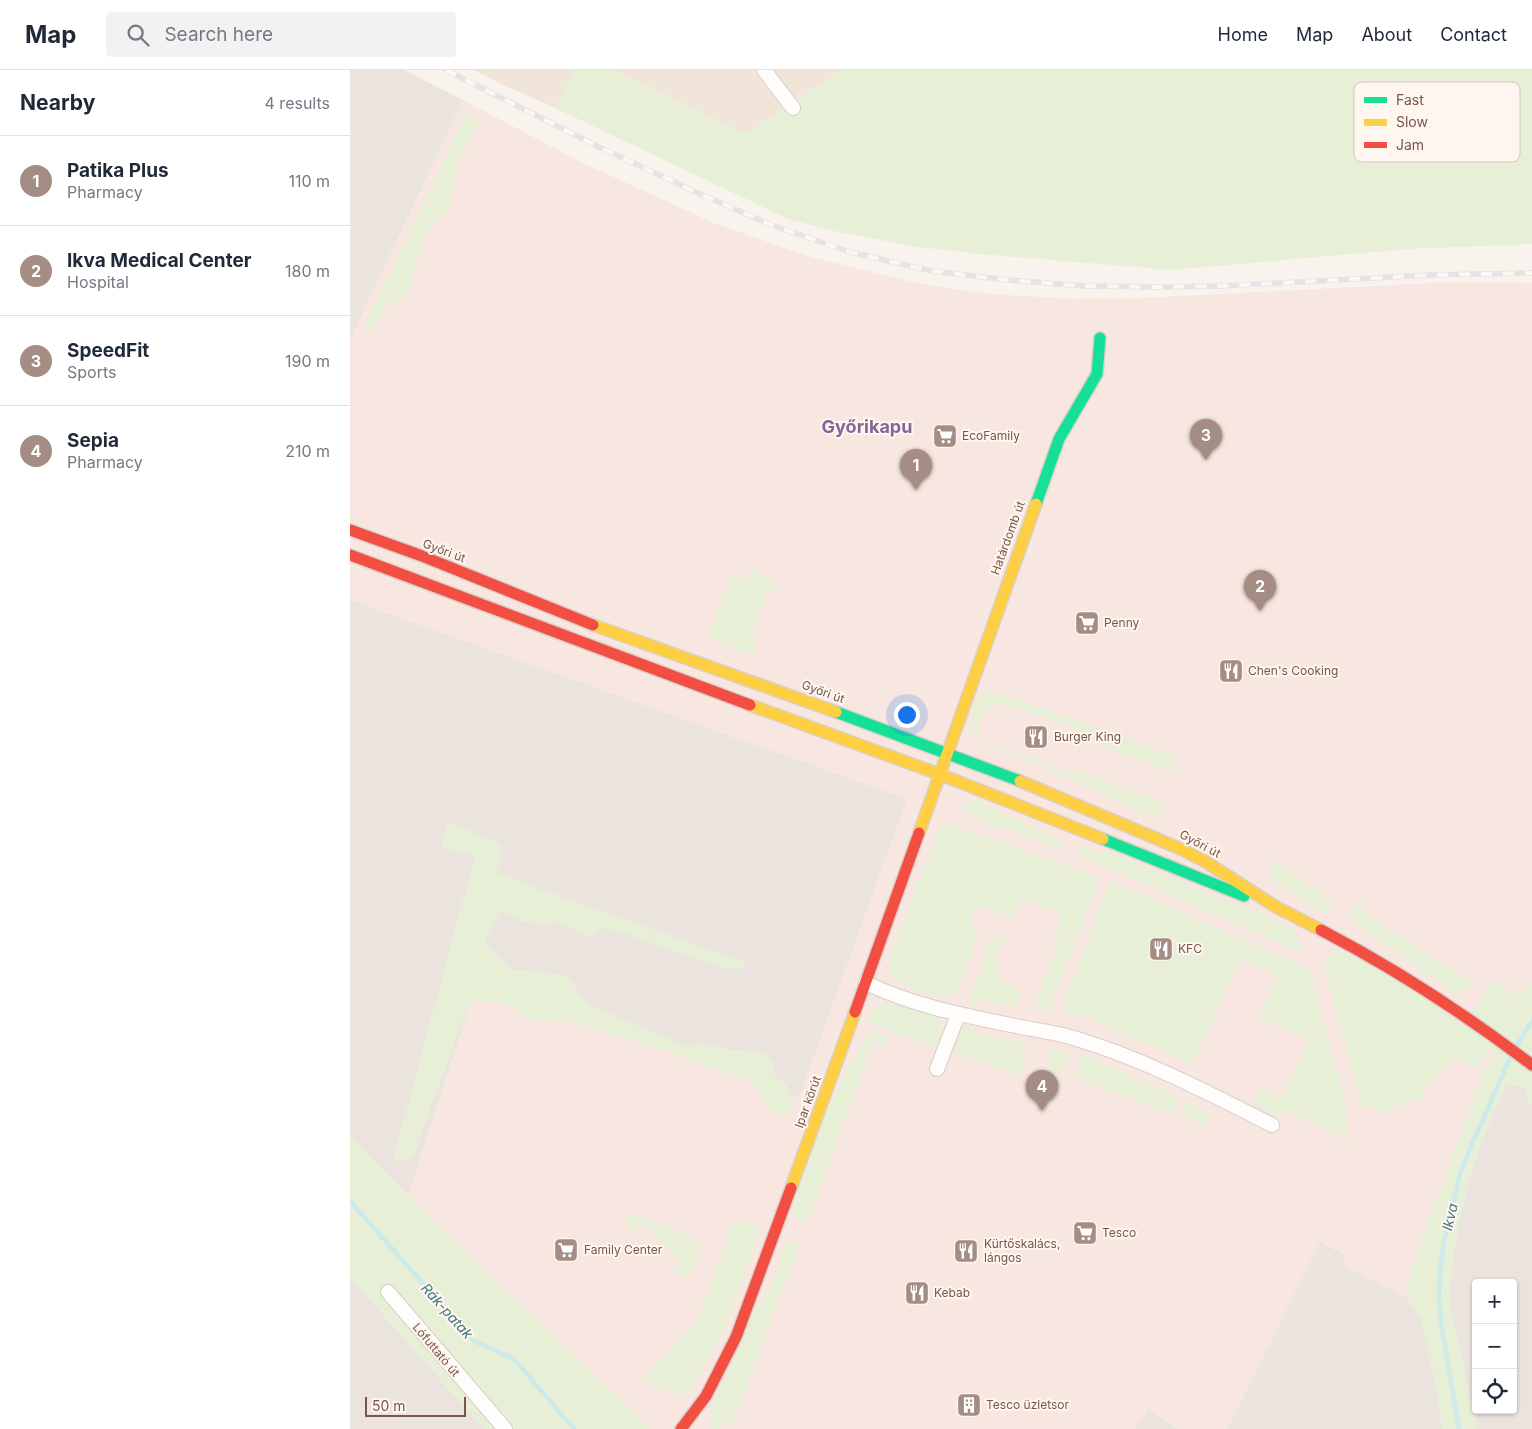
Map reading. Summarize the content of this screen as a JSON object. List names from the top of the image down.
{
  "streets": {
    "main road": ["Határdomb út", "Győri út", "Ipar körút"],
    "street": ["Lófuttató út"]
  },
  "crossings": [
    ["Határdomb út", "Győri út"],
    ["Határdomb út", "Ipar körút"],
    ["Győri út", "Ipar körút"]
  ],
  "districts": ["Győrikapu"],
  "water": ["Ikva", "Rák-patak"],
  "places": {
    "supermarket": [
      "EcoFamily",
      "Penny",
      "Tesco",
      "Family Center"
    ],
    "restaurant": [
      "Chen's Cooking",
      "Burger King",
      "KFC",
      "Kürtőskalács, lángos",
      "Kebab"
    ],
    "building": ["Tesco üzletsor"]
  },
  "legend": ["Fast", "Slow", "Jam"],
  "scale_bar": "50 m",
  "page": {
    "header": "Map",
    "search": "Search here",
    "nav": [
      "Home",
      "Map",
      "About",
      "Contact"
    ],
    "heading": ["Nearby", "4 results"],
    "list": [
      {
        "mark": "1",
        "name": "Patika Plus",
        "note": "Pharmacy",
        "value": "110 m"
      },
      {
        "mark": "2",
        "name": "Ikva Medical Center",
        "note": "Hospital",
        "value": "180 m"
      },
      {
        "mark": "3",
        "name": "SpeedFit",
        "note": "Sports",
        "value": "190 m"
      },
      {
        "mark": "4",
        "name": "Sepia",
        "note": "Pharmacy",
        "value": "210 m"
      }
    ],
    "pins": [
      "3",
      "1",
      "2",
      "4"
    ],
    "map_buttons": ["+", "−"],
    "scale": "50 m"
  }
}
